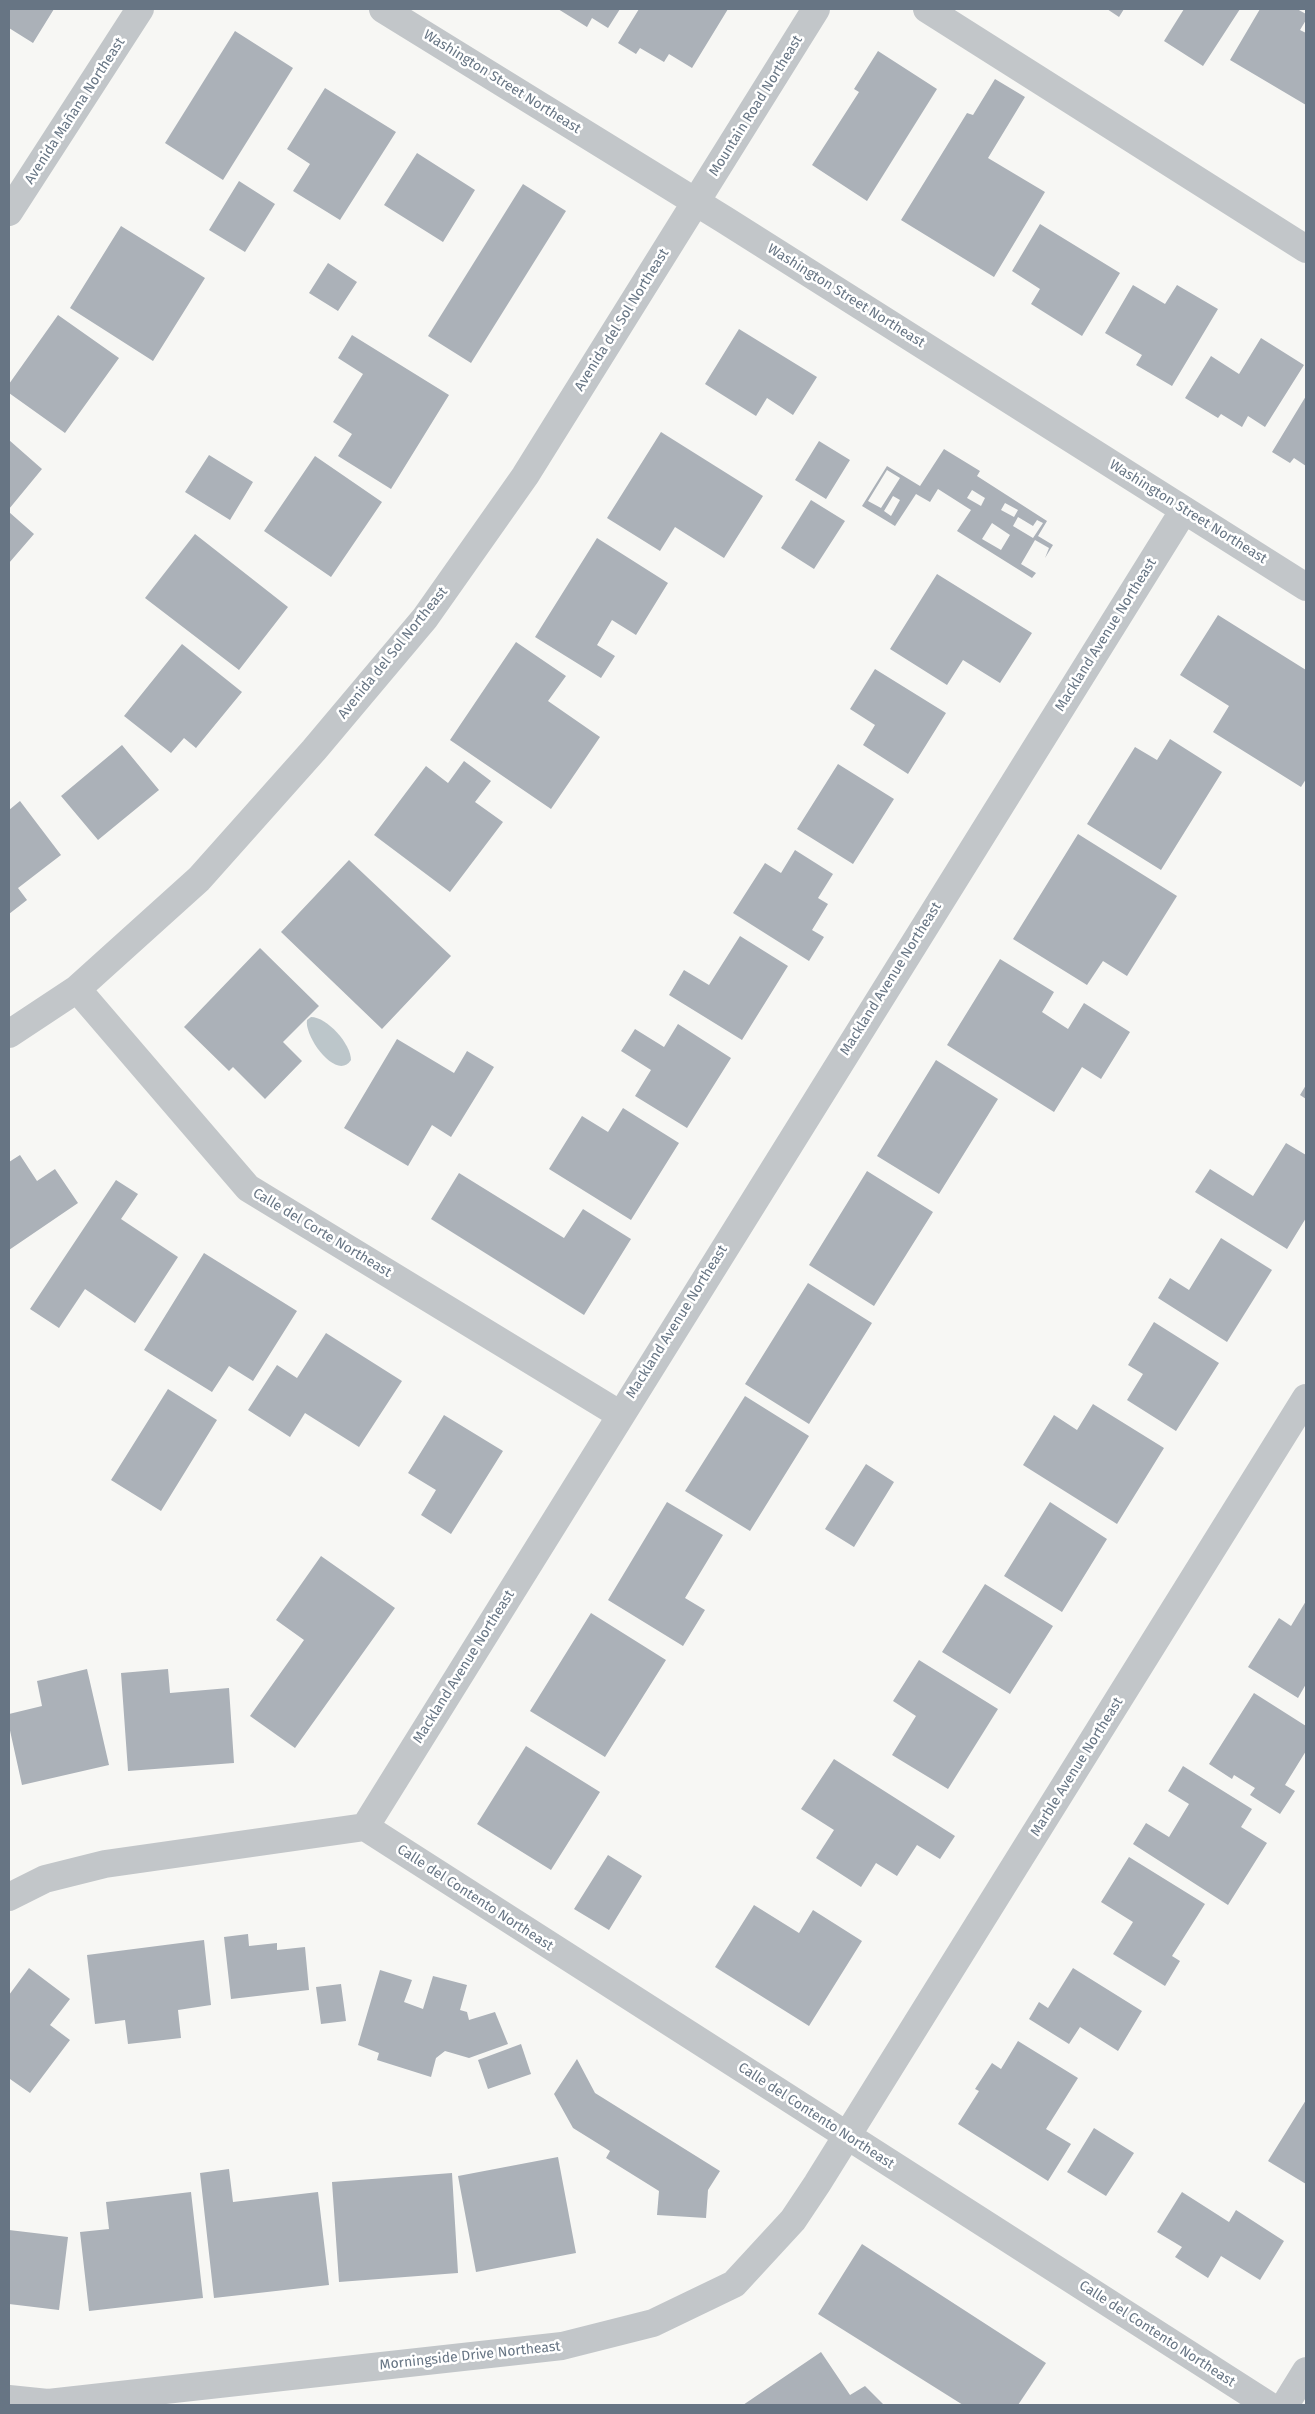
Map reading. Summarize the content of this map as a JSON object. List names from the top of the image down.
{
  "streets": {
    "street": [
      "Washington Street Northeast",
      "Mountain Road Northeast",
      "Avenida Mañana Northeast",
      "Avenida del Sol Northeast",
      "Mackland Avenue Northeast",
      "Calle del Corte Northeast",
      "Marble Avenue Northeast",
      "Calle del Contento Northeast",
      "Morningside Drive Northeast"
    ]
  },
  "crossings": [
    ["Washington Street Northeast", "Mountain Road Northeast"],
    ["Washington Street Northeast", "Avenida del Sol Northeast"],
    ["Washington Street Northeast", "Mackland Avenue Northeast"],
    ["Mountain Road Northeast", "Avenida del Sol Northeast"],
    ["Avenida del Sol Northeast", "Calle del Corte Northeast"],
    ["Mackland Avenue Northeast", "Calle del Corte Northeast"],
    ["Mackland Avenue Northeast", "Calle del Contento Northeast"],
    ["Marble Avenue Northeast", "Calle del Contento Northeast"],
    ["Marble Avenue Northeast", "Morningside Drive Northeast"],
    ["Calle del Contento Northeast", "Morningside Drive Northeast"]
  ]
}
